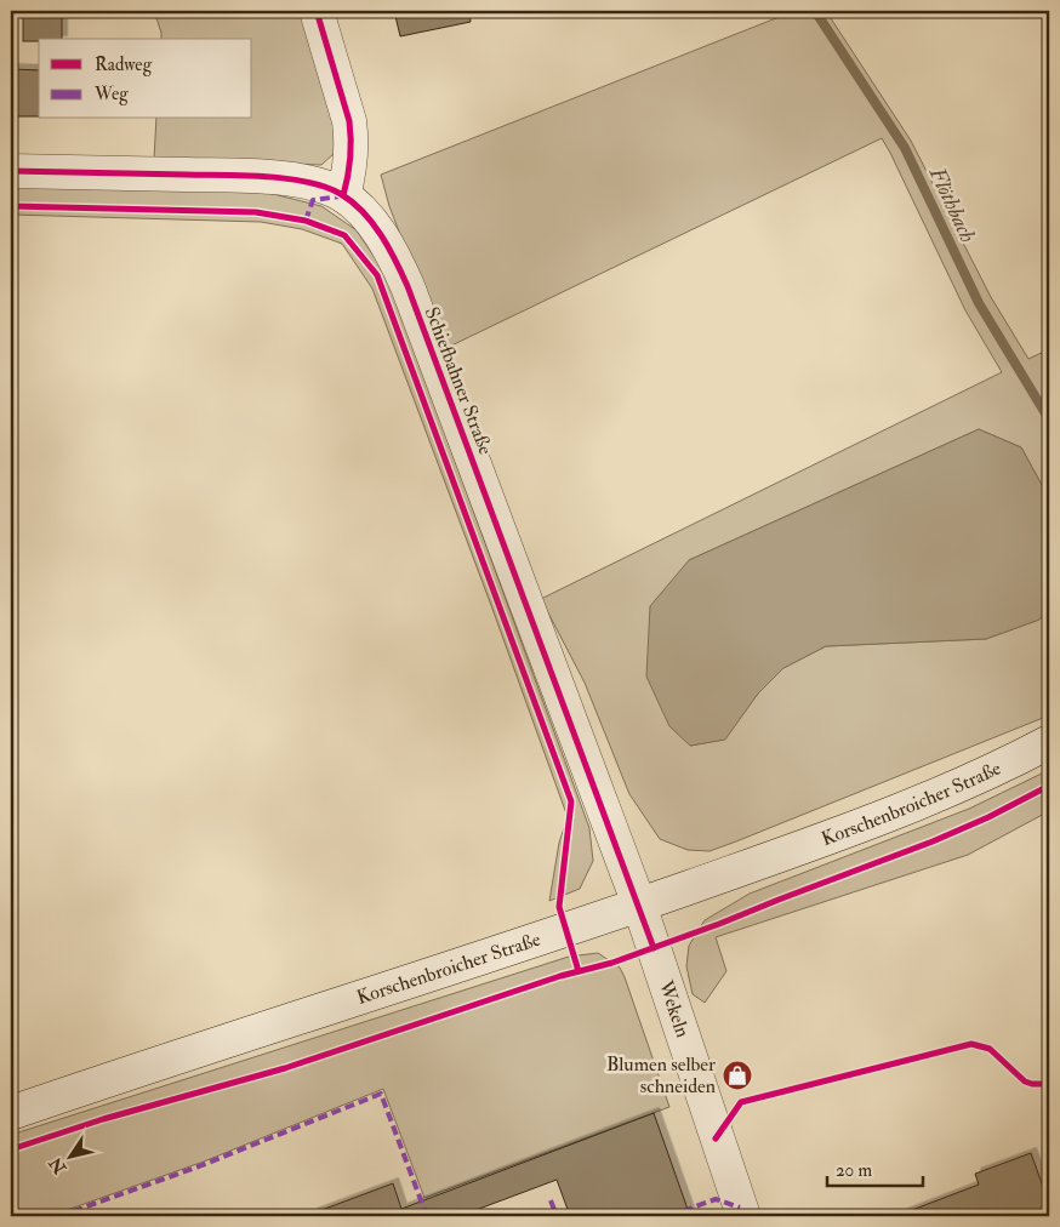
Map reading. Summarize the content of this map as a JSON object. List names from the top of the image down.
{
  "streets": {
    "street": ["Schiefbahner Straße", "Korschenbroicher Straße", "Wekeln"]
  },
  "crossings": [
    ["Schiefbahner Straße", "Korschenbroicher Straße"],
    ["Schiefbahner Straße", "Wekeln"],
    ["Korschenbroicher Straße", "Wekeln"]
  ],
  "water": ["Flöthbach"],
  "places": {
    "shop": ["Blumen selber schneiden"]
  },
  "legend": ["Radweg", "Weg"],
  "scale_bar": "20 m",
  "north": "bottom left"
}
